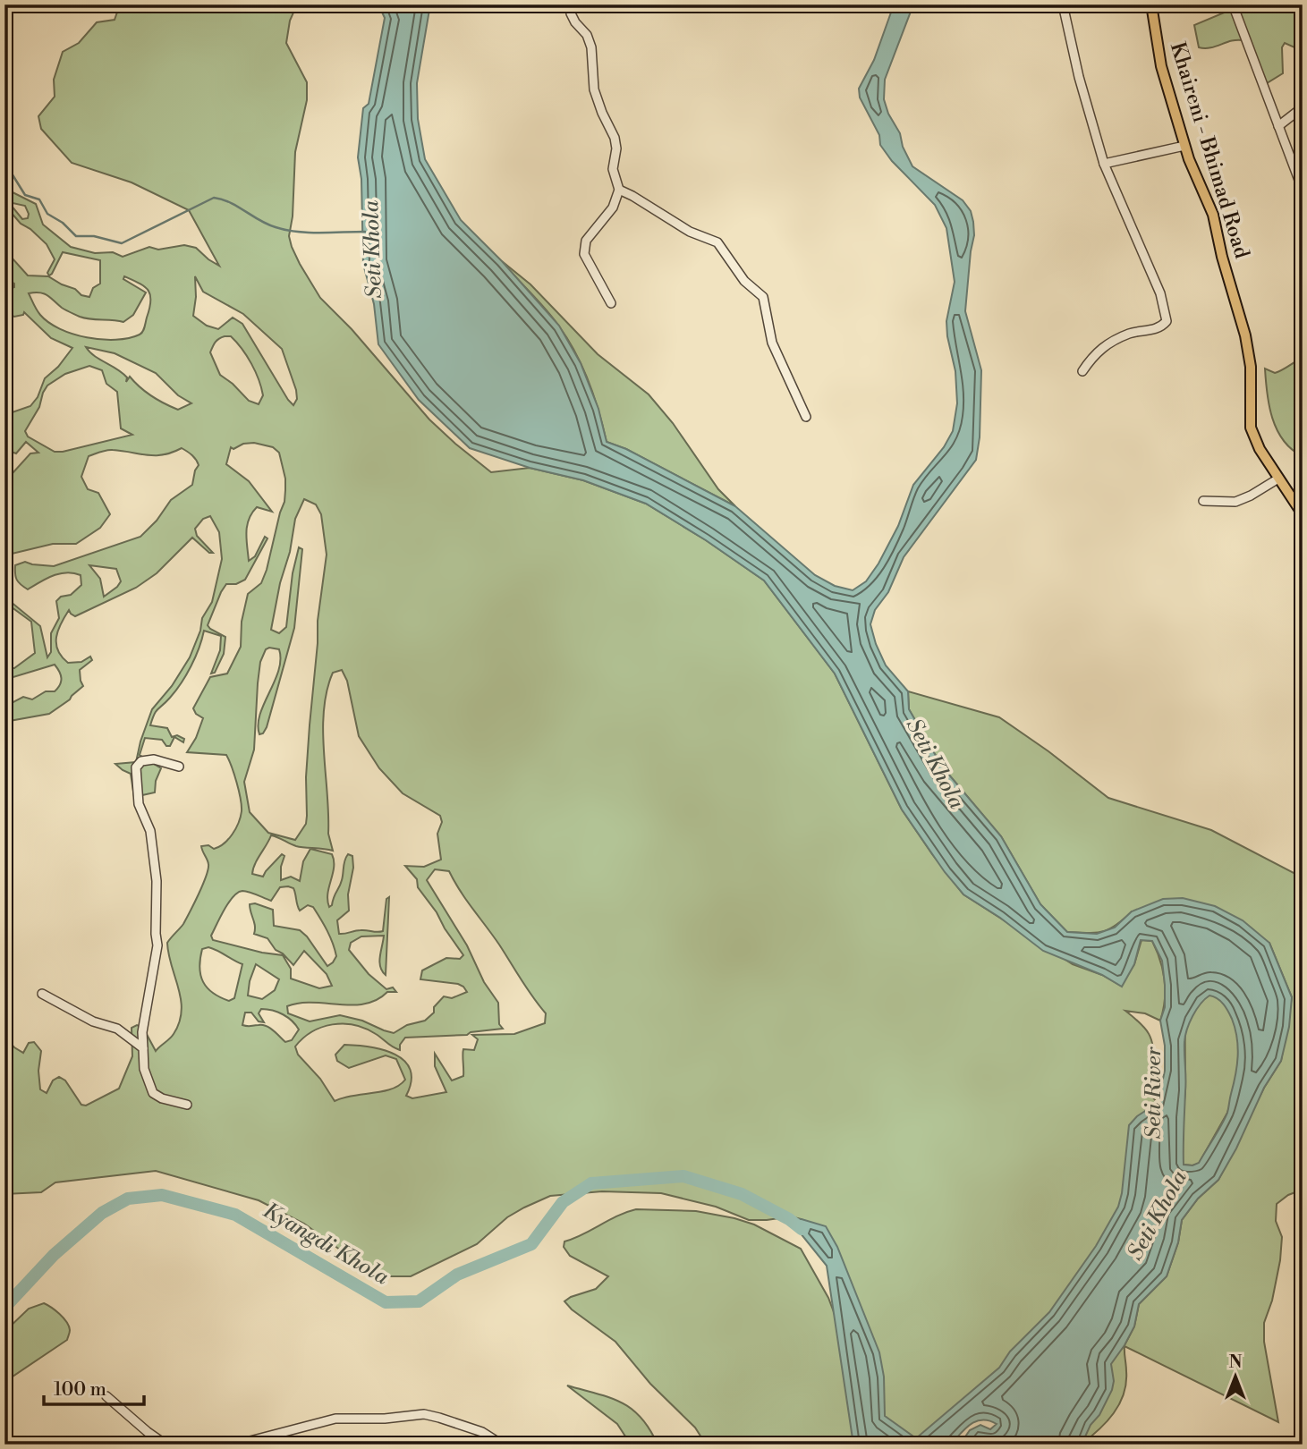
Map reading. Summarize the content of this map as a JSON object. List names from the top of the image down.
{
  "streets": {
    "main road": ["Khaireni - Bhimad Road"]
  },
  "water": ["Seti Khola", "Seti River", "Kyangdi Khola"],
  "scale_bar": "100 m",
  "north": "top"
}
